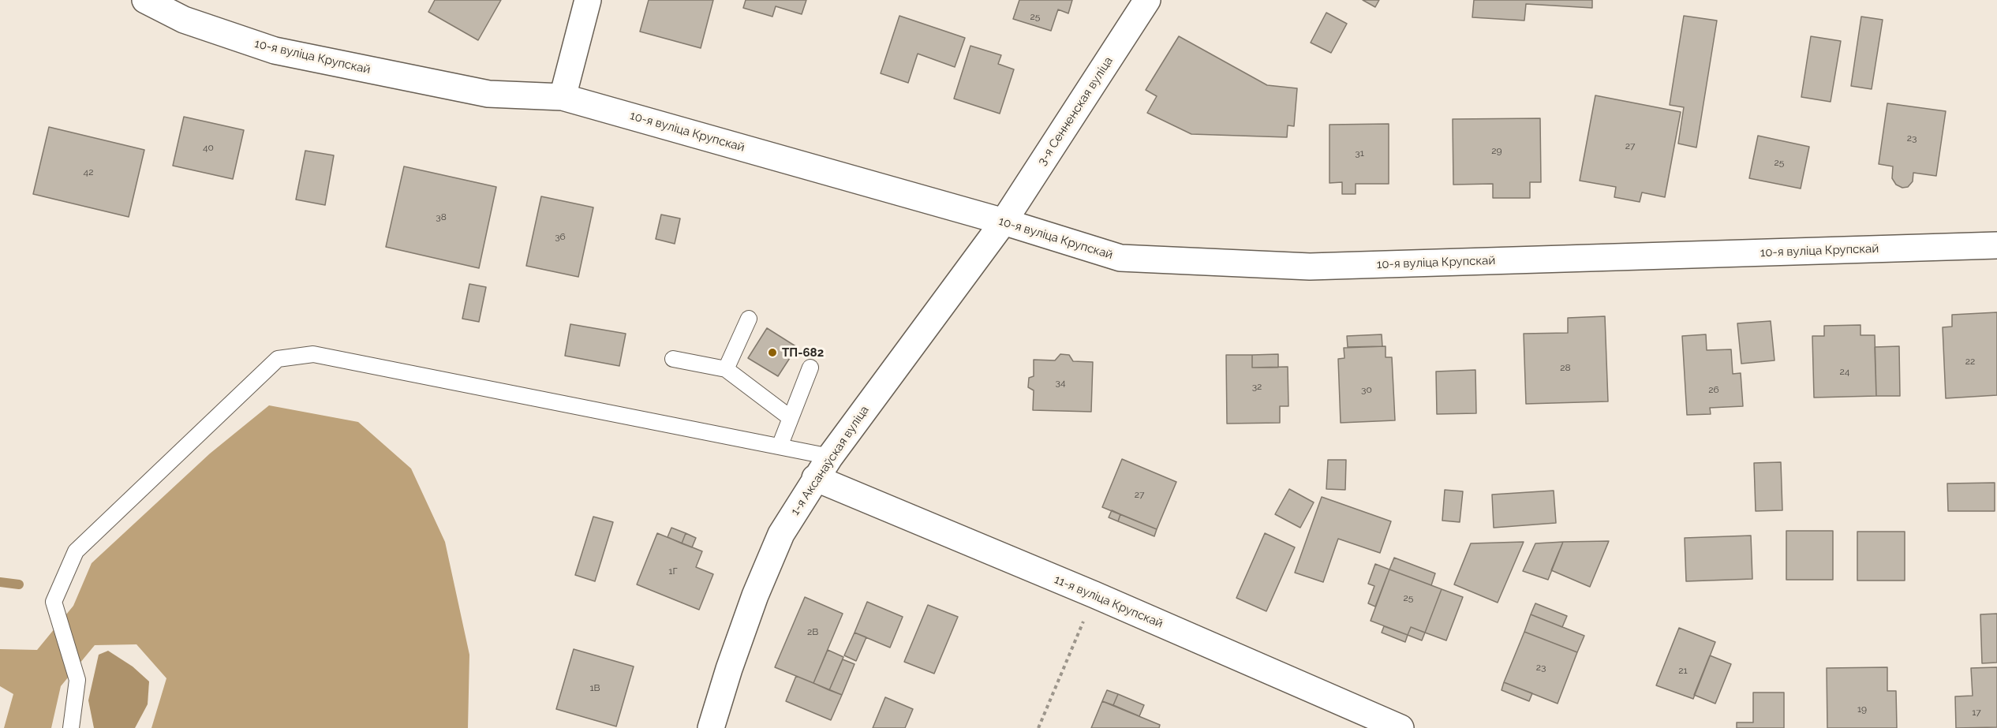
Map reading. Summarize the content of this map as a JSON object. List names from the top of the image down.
{
  "streets": {
    "street": [
      "10-я вуліца Крупскай",
      "3-я Сенненская вуліца",
      "1-я Аксанаўская вуліца",
      "11-я вуліца Крупскай"
    ]
  },
  "crossings": [
    ["10-я вуліца Крупскай", "3-я Сенненская вуліца"],
    ["10-я вуліца Крупскай", "1-я Аксанаўская вуліца"],
    ["3-я Сенненская вуліца", "1-я Аксанаўская вуліца"],
    ["1-я Аксанаўская вуліца", "11-я вуліца Крупскай"]
  ],
  "places": ["ТП-682"],
  "house_numbers": [
    "25",
    "23",
    "27",
    "40",
    "29",
    "31",
    "25",
    "42",
    "38",
    "36",
    "22",
    "28",
    "24",
    "34",
    "32",
    "30",
    "26",
    "27",
    "1Г",
    "25",
    "2В",
    "23",
    "21",
    "1В",
    "19",
    "17"
  ]
}
